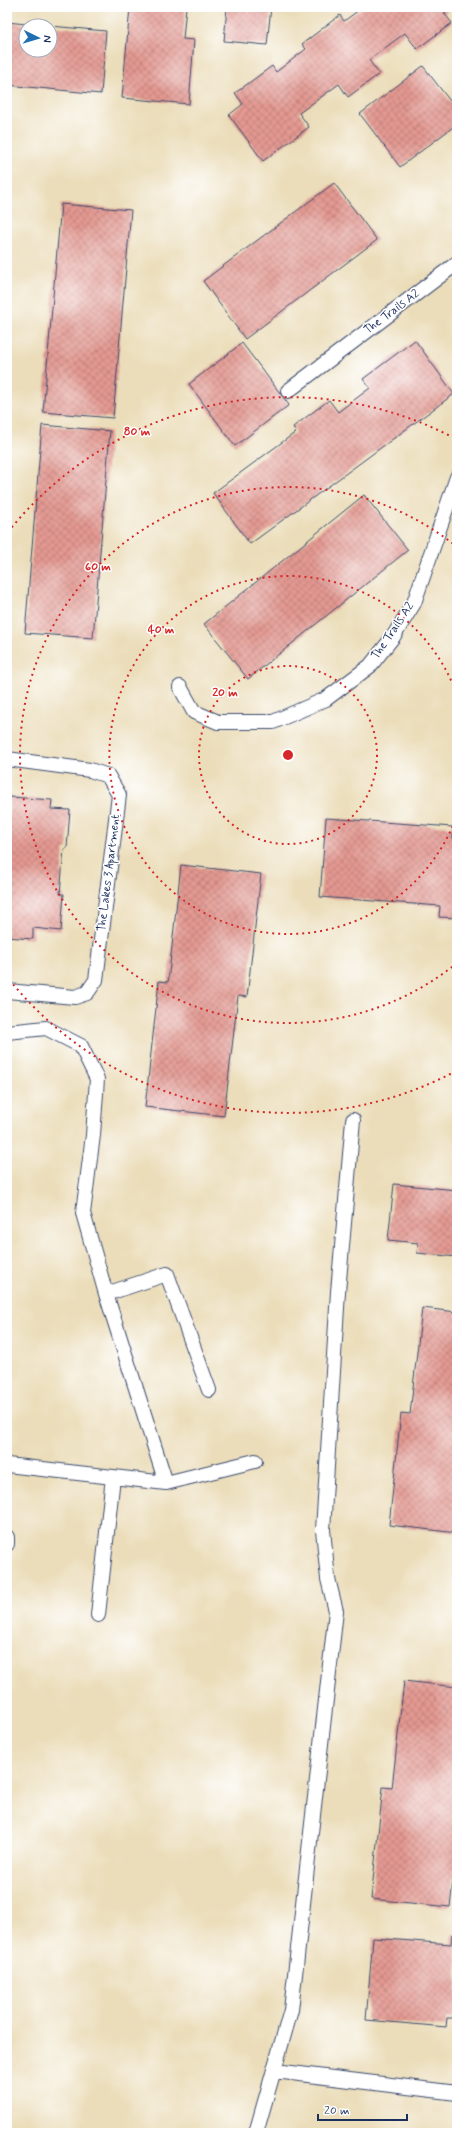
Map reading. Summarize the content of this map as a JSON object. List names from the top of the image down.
{
  "streets": {
    "lane": ["The Trails A2", "The Lakes 3 Apartment"]
  },
  "scale_bar": "20 m",
  "north": "right",
  "rings": [
    "80 m",
    "60 m",
    "40 m",
    "20 m"
  ]
}
